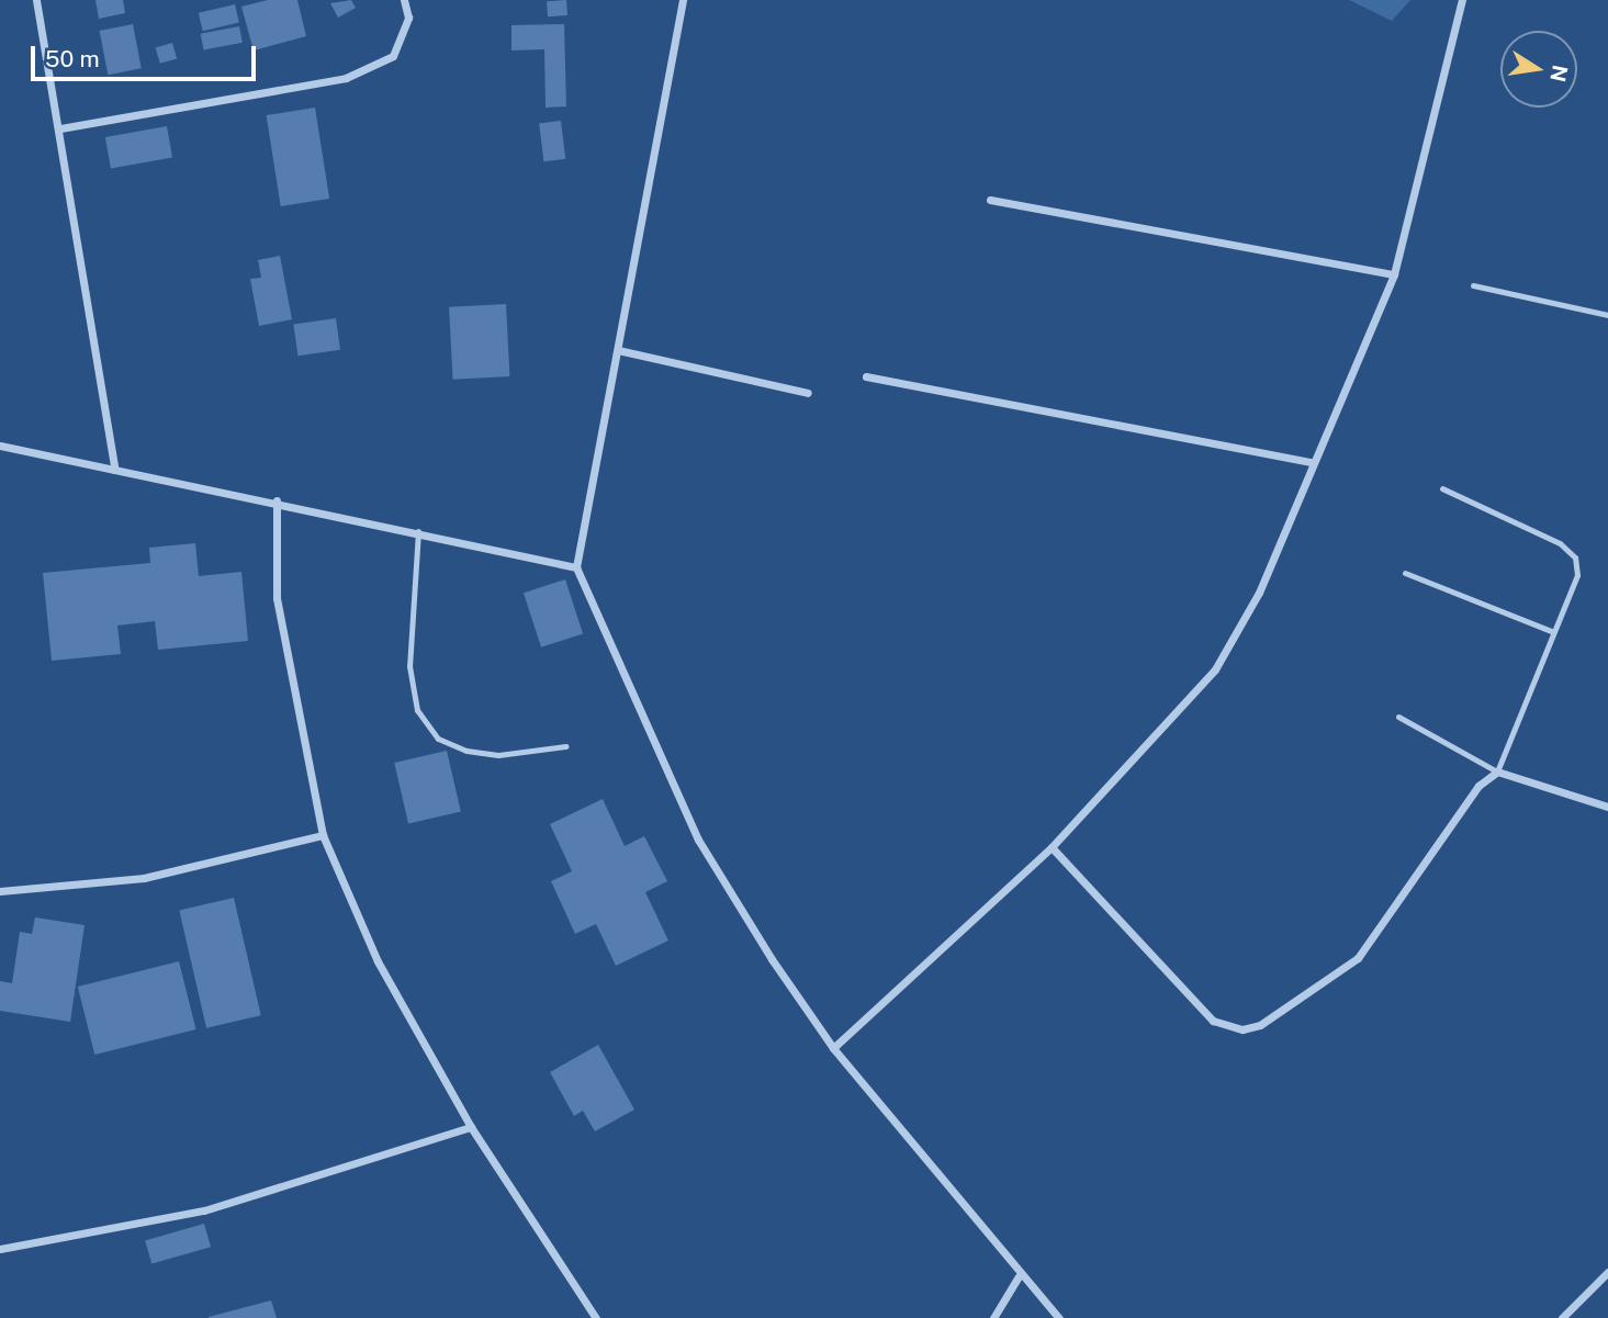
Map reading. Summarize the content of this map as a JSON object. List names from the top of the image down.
{
  "scale_bar": "50 m",
  "north": "right"
}
